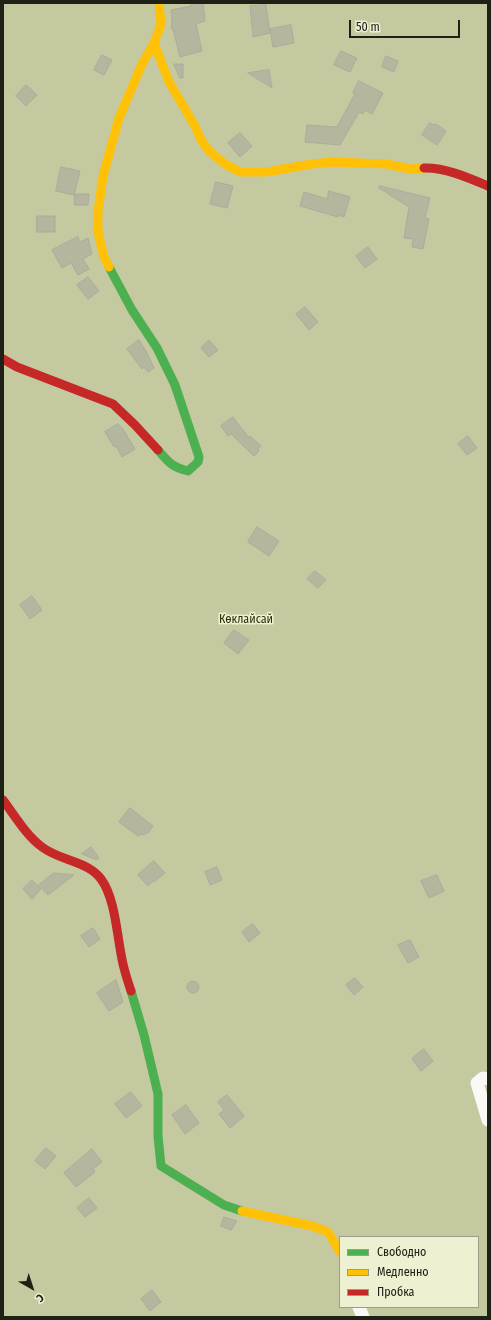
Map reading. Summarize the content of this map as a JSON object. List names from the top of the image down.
{
  "parks": ["Көклайсай"],
  "legend": ["Свободно", "Медленно", "Пробка"],
  "scale_bar": "50 m",
  "north": "bottom right"
}
